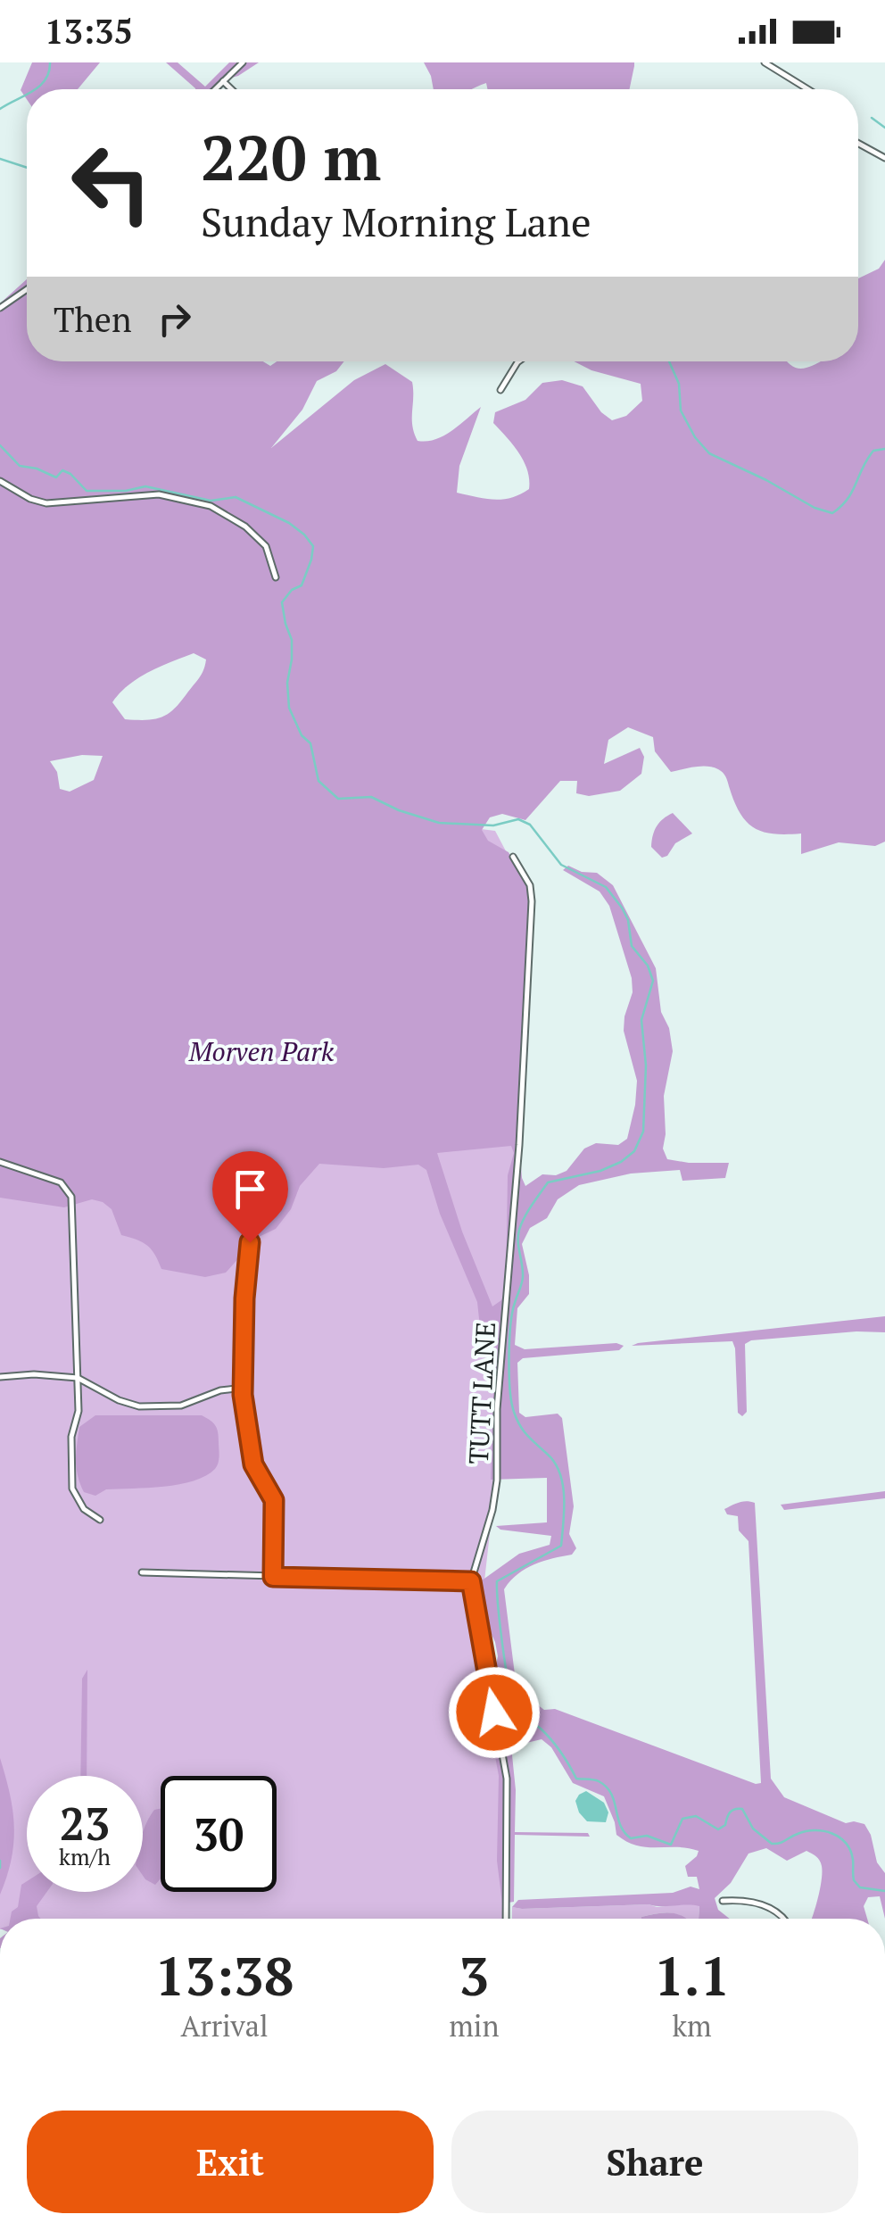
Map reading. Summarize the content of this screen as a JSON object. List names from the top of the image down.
{
  "streets": {
    "street": ["TUTT LANE"]
  },
  "parks": ["Morven Park"],
  "page": {
    "status": "13:35",
    "turn": ["220 m", "Sunday Morning Lane"],
    "then": "Then",
    "speed": "23 km/h",
    "limit": "30",
    "eta": [
      "13:38",
      "Arrival",
      "3",
      "min",
      "1.1",
      "km"
    ],
    "buttons": ["Exit", "Share"]
  }
}
